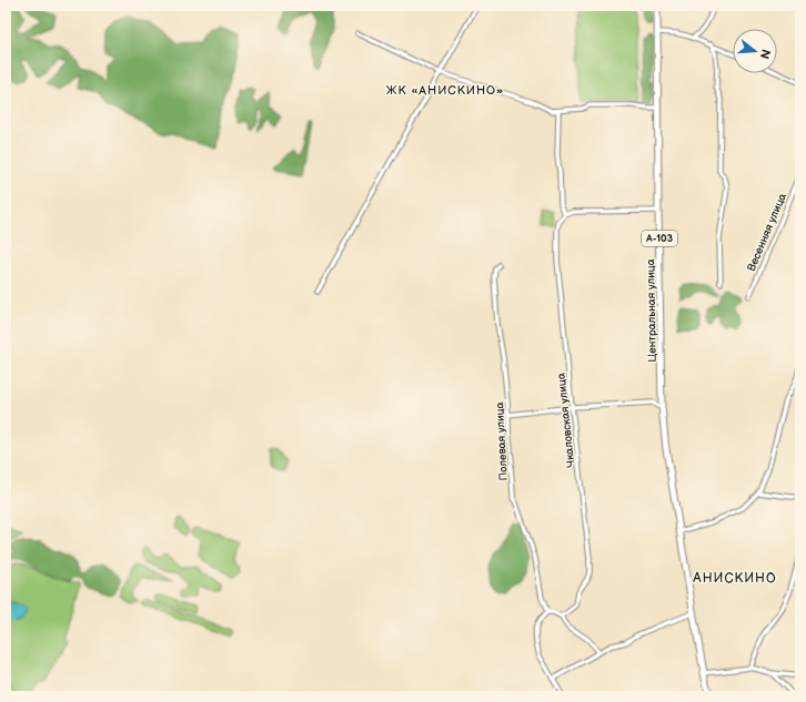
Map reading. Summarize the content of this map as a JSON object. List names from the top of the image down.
{
  "streets": {
    "main road": ["А-103", "Центральная улица"],
    "street": ["Весенняя улица", "Чкаловская улица", "Полевая улица"]
  },
  "districts": ["ЖК «АНИСКИНО»", "АНИСКИНО"],
  "north": "right"
}
